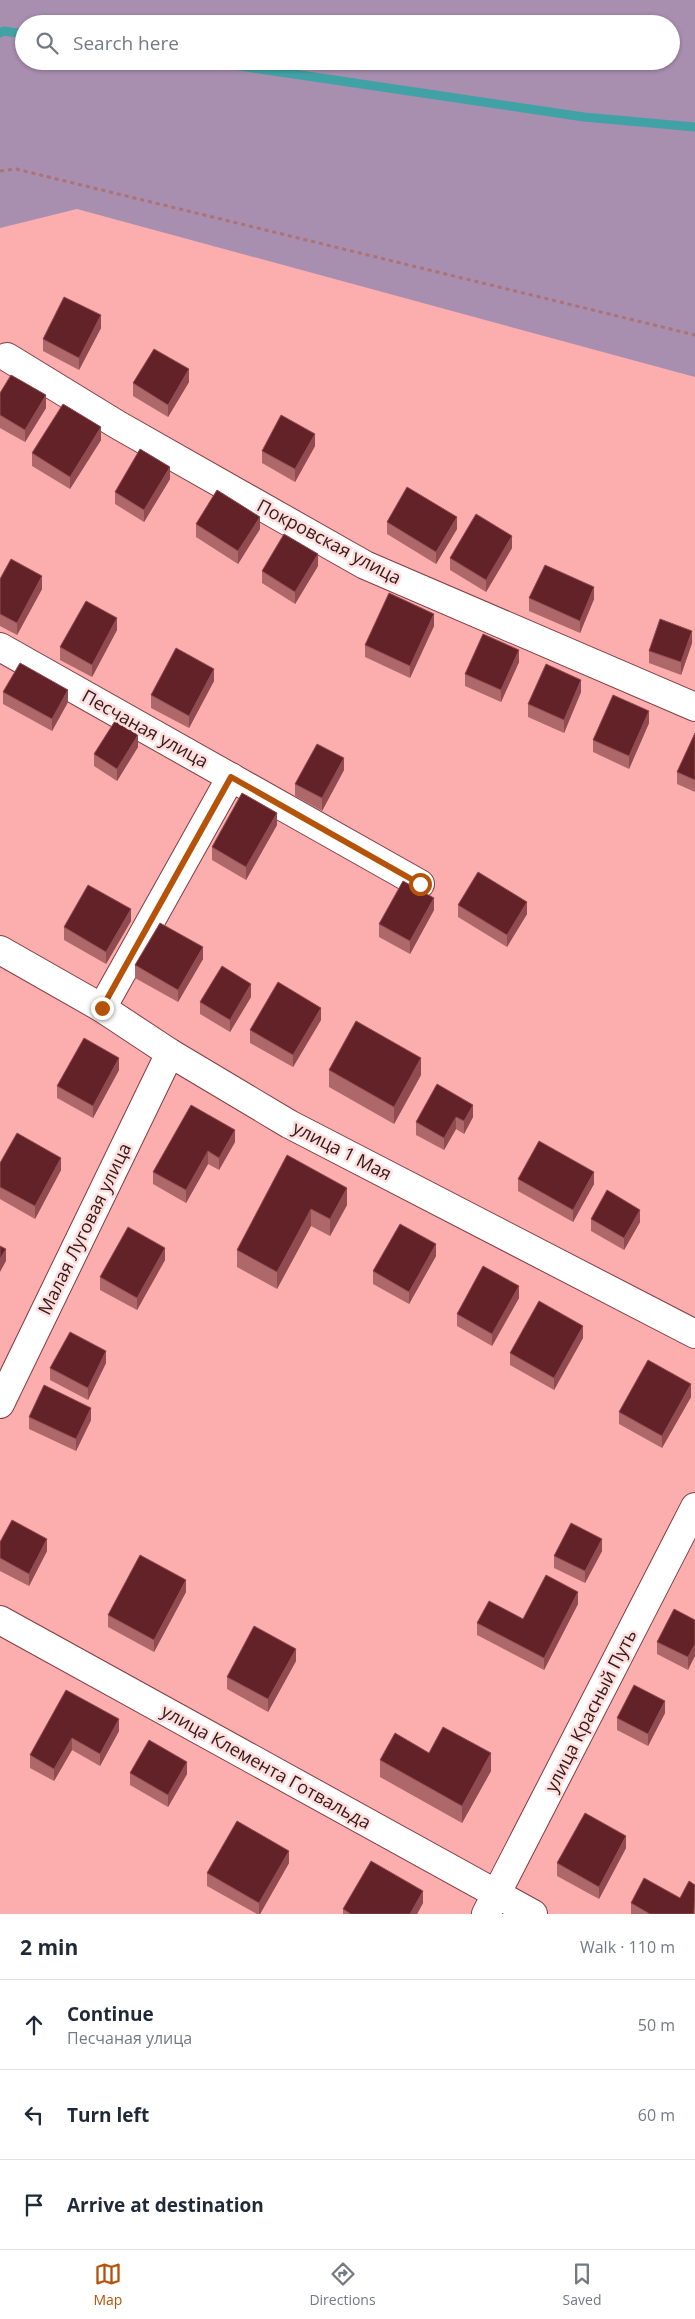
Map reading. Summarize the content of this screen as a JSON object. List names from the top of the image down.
{
  "streets": {
    "street": [
      "Покровская улица",
      "Песчаная улица",
      "улица 1 Мая",
      "Малая Луговая улица",
      "улица Красный Путь",
      "улица Клемента Готвальда"
    ]
  },
  "crossings": [
    ["улица 1 Мая", "Малая Луговая улица"],
    ["улица Красный Путь", "улица Клемента Готвальда"]
  ],
  "page": {
    "search": "Search here",
    "heading": ["2 min", "Walk · 110 m"],
    "list": [
      ["Continue", "Песчаная улица", "50 m"],
      ["Turn left", "60 m"],
      "Arrive at destination"
    ],
    "nav": ["Map", "Directions", "Saved"]
  }
}
